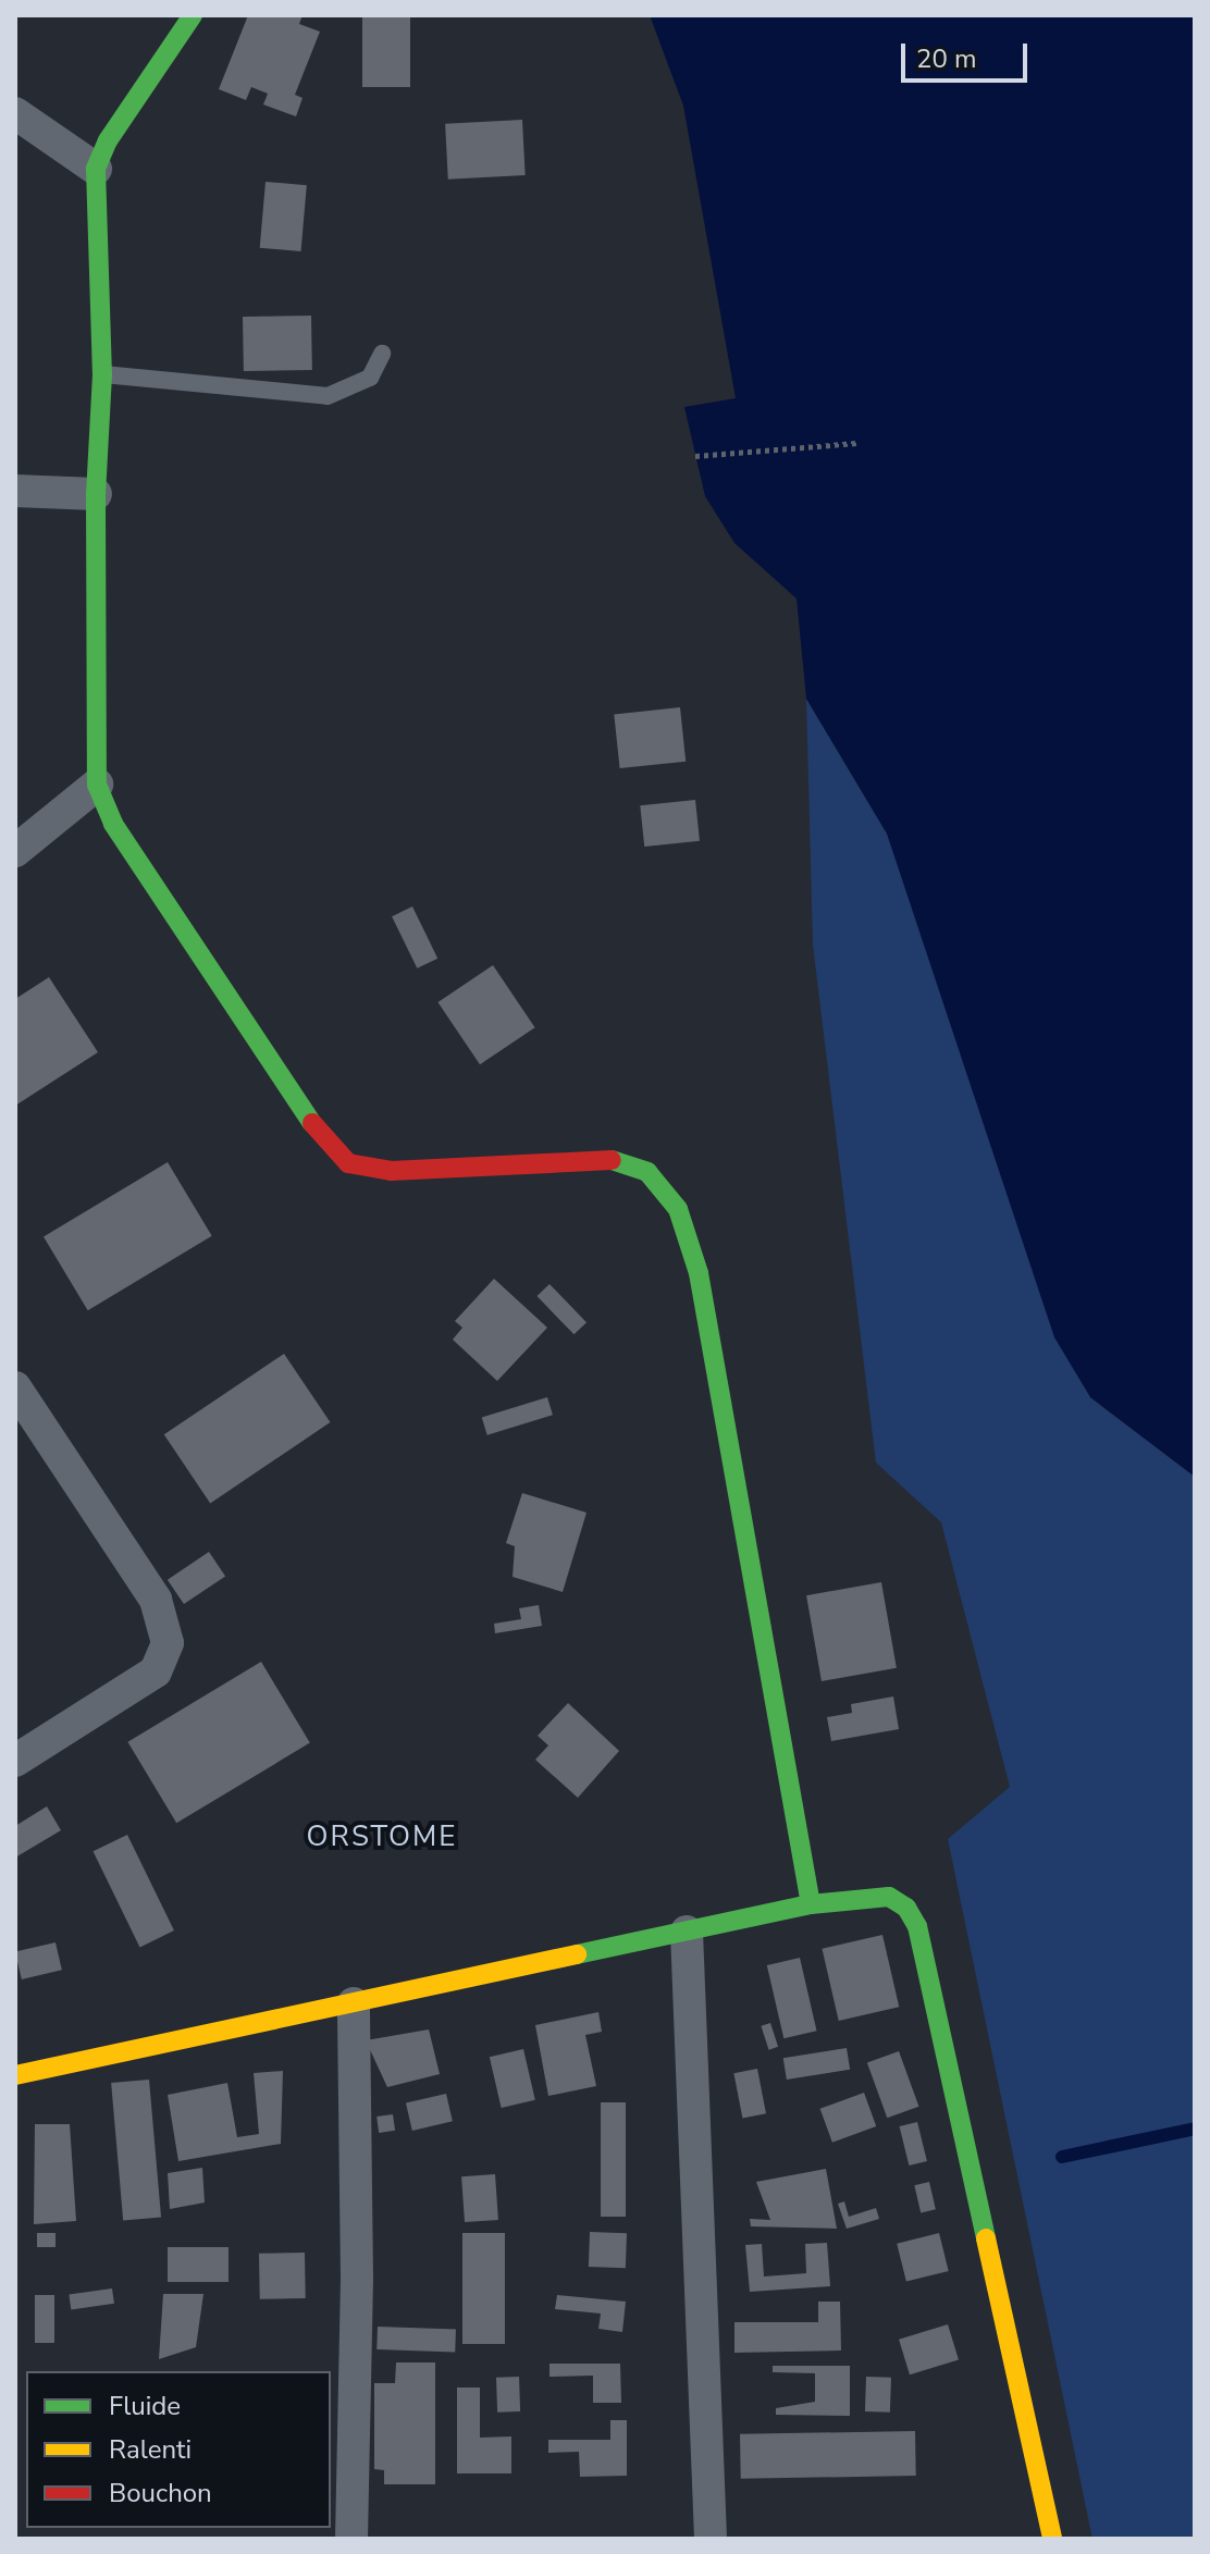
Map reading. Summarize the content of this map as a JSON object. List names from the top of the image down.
{
  "districts": ["ORSTOME"],
  "legend": ["Fluide", "Ralenti", "Bouchon"],
  "scale_bar": "20 m"
}
